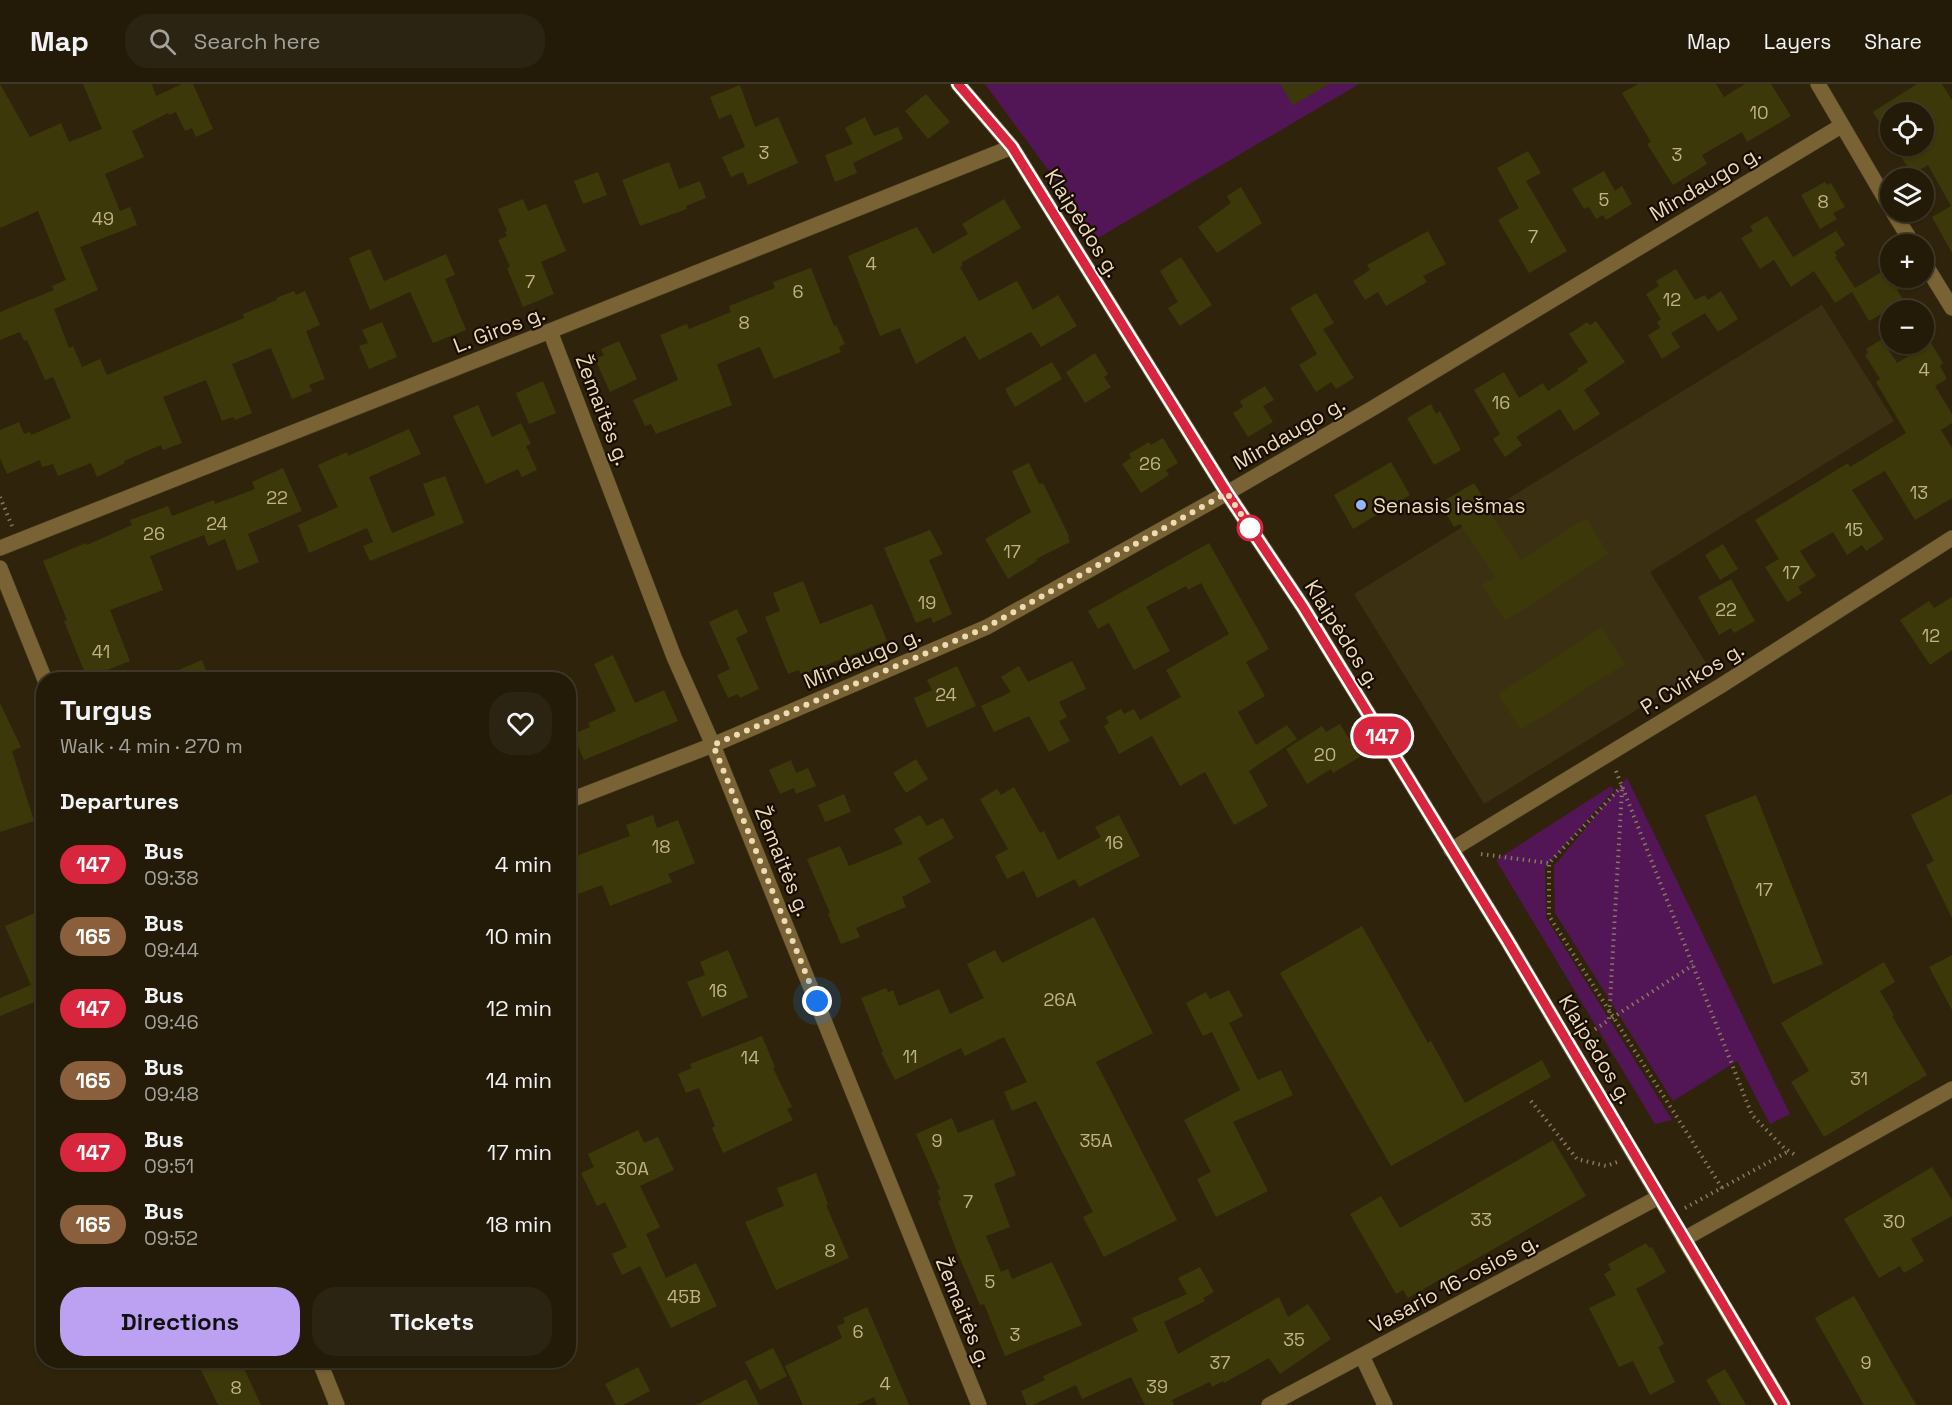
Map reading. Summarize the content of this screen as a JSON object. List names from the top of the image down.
{
  "streets": {
    "street": [
      "Mindaugo g.",
      "Klaipėdos g.",
      "L. Giros g.",
      "Žemaitės g.",
      "P. Cvirkos g.",
      "Vasario 16-osios g."
    ]
  },
  "crossings": [
    ["Mindaugo g.", "Klaipėdos g."],
    ["Mindaugo g.", "Žemaitės g."],
    ["Klaipėdos g.", "L. Giros g."],
    ["Klaipėdos g.", "P. Cvirkos g."],
    ["Klaipėdos g.", "Vasario 16-osios g."],
    ["L. Giros g.", "Žemaitės g."]
  ],
  "places": ["Senasis iešmas"],
  "lines": ["bus line 147"],
  "house_numbers": [
    "10",
    "3",
    "3",
    "5",
    "8",
    "49",
    "7",
    "4",
    "7",
    "6",
    "12",
    "8",
    "4",
    "16",
    "26",
    "13",
    "22",
    "24",
    "15",
    "26",
    "17",
    "17",
    "19",
    "22",
    "12",
    "41",
    "24",
    "20",
    "16",
    "18",
    "17",
    "16",
    "26A",
    "11",
    "14",
    "31",
    "9",
    "35A",
    "30A",
    "7",
    "33",
    "30",
    "8",
    "5",
    "45B",
    "6",
    "3",
    "35",
    "37",
    "9",
    "4",
    "39",
    "8"
  ],
  "page": {
    "header": "Map",
    "search": "Search here",
    "nav": ["Map", "Layers", "Share"],
    "on_map": "147",
    "map_buttons": ["+", "−"],
    "heading": [
      ["Turgus", "Walk · 4 min · 270 m"],
      "Departures"
    ],
    "list": [
      {
        "mark": "147",
        "name": "Bus",
        "note": "09:38",
        "value": "4 min"
      },
      {
        "mark": "165",
        "name": "Bus",
        "note": "09:44",
        "value": "10 min"
      },
      {
        "mark": "147",
        "name": "Bus",
        "note": "09:46",
        "value": "12 min"
      },
      {
        "mark": "165",
        "name": "Bus",
        "note": "09:48",
        "value": "14 min"
      },
      {
        "mark": "147",
        "name": "Bus",
        "note": "09:51",
        "value": "17 min"
      },
      {
        "mark": "165",
        "name": "Bus",
        "note": "09:52",
        "value": "18 min"
      }
    ],
    "buttons": ["Directions", "Tickets"]
  }
}
